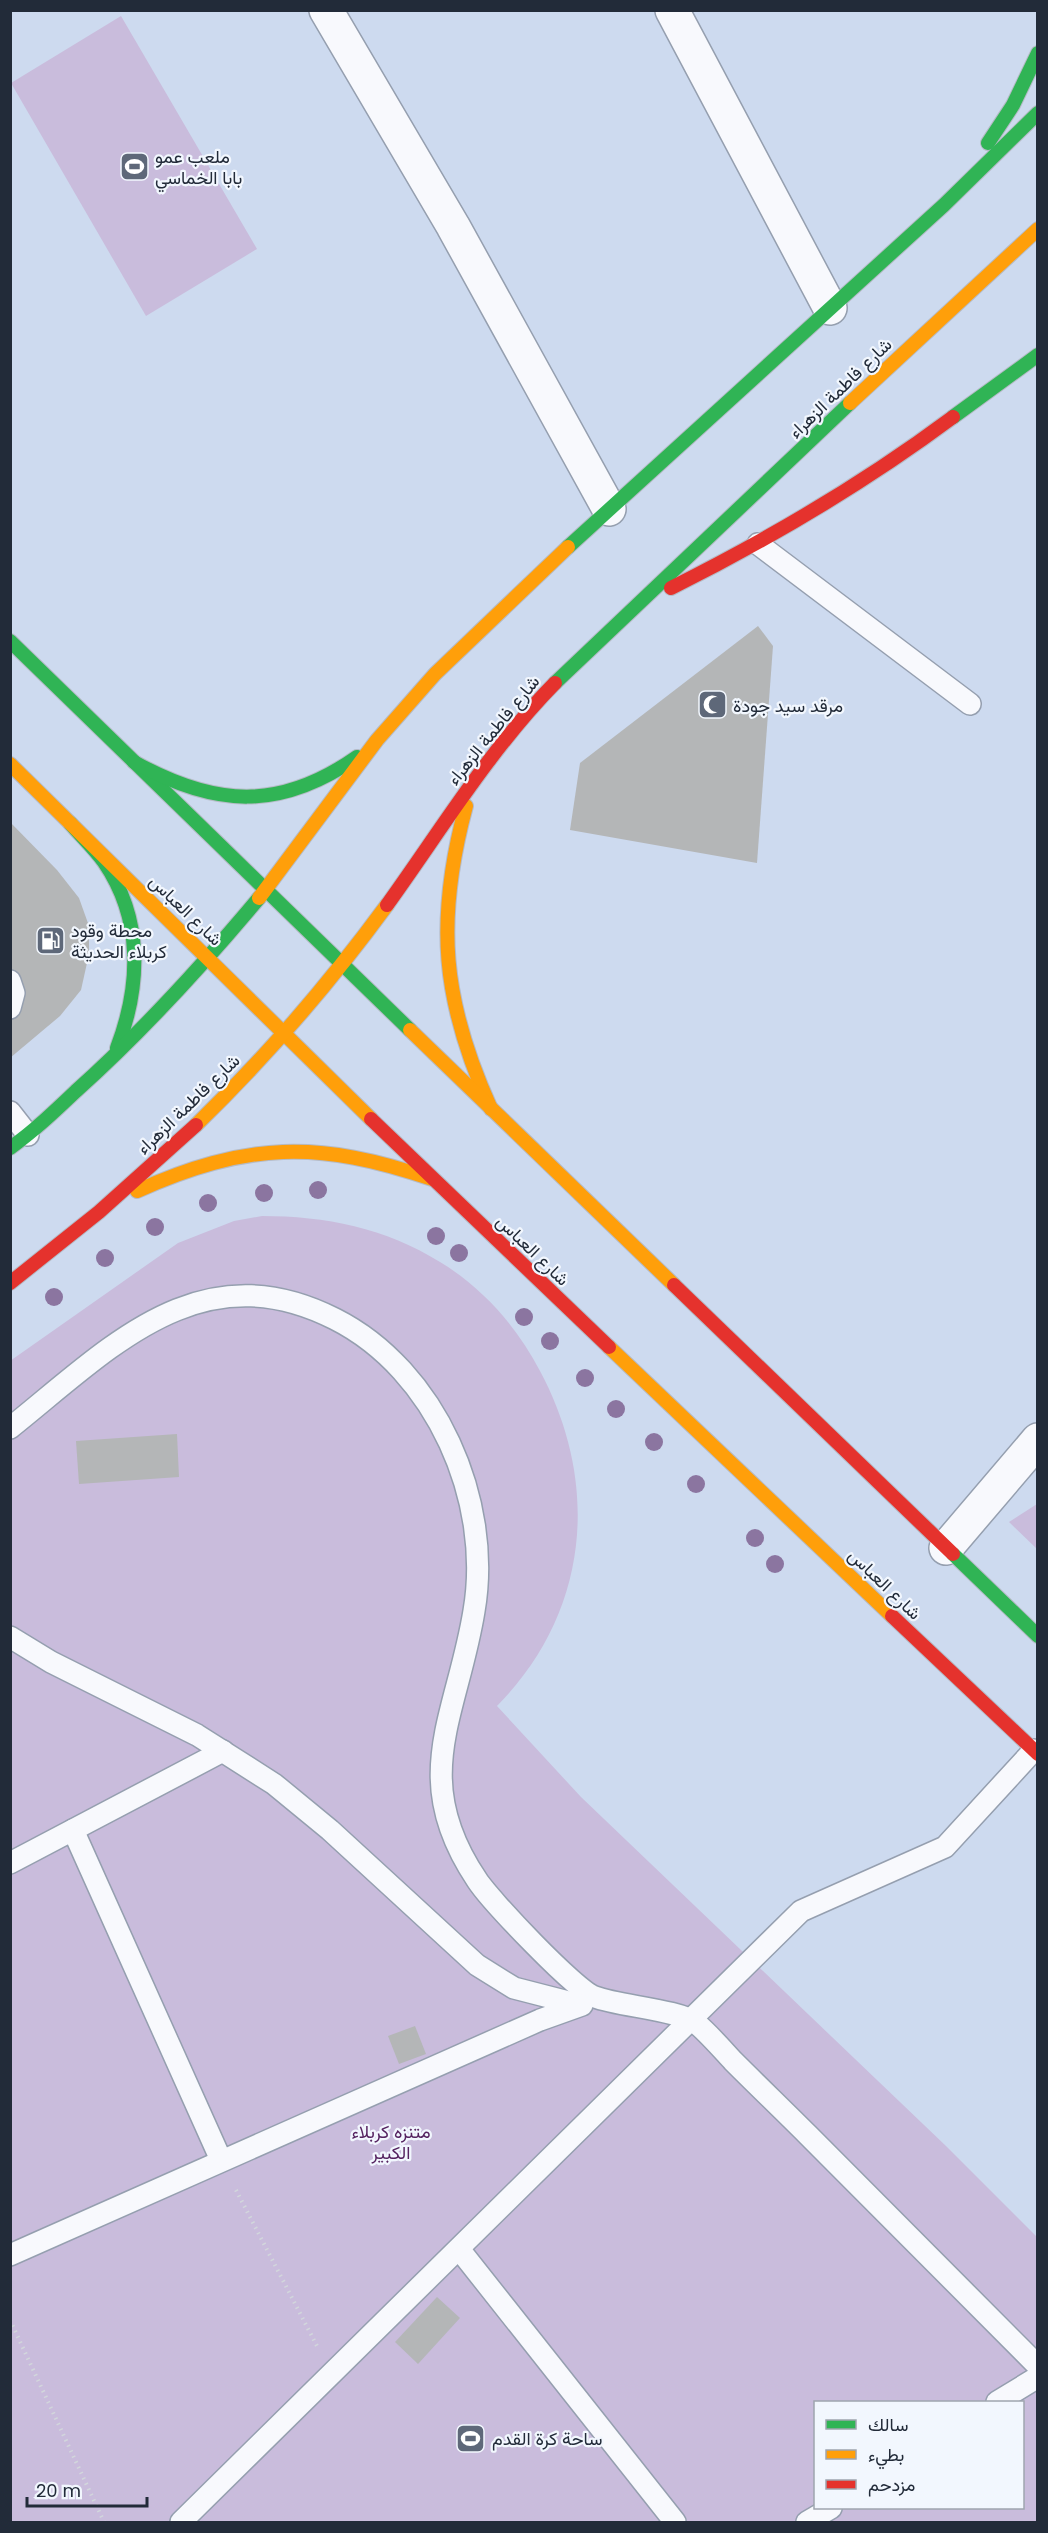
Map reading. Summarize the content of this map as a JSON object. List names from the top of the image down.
{
  "streets": {
    "main road": ["شارع فاطمة الزهراء", "شارع العباس"]
  },
  "crossings": [
    ["شارع فاطمة الزهراء", "شارع العباس"]
  ],
  "parks": ["متنزه كربلاء الكبير"],
  "places": {
    "sports": ["ملعب عمو بابا الخماسي", "ساحة كرة القدم"],
    "mosque": ["مرقد سيد جودة"],
    "fuel station": ["محطة وقود كربلاء الحديثة"]
  },
  "legend": ["سالك", "بطيء", "مزدحم"],
  "scale_bar": "20 m"
}
